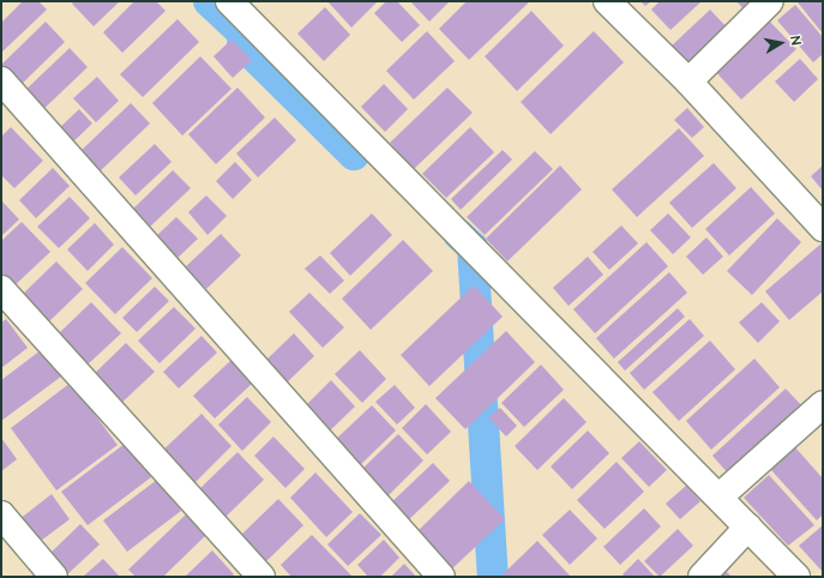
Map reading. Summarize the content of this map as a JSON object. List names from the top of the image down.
{
  "north": "right"
}
